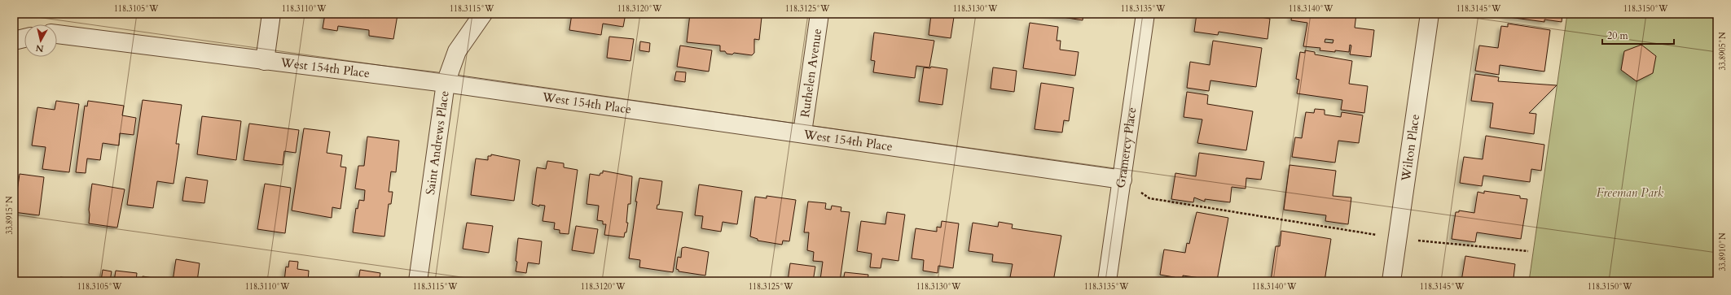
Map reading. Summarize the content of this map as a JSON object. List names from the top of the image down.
{
  "streets": {
    "street": [
      "West 154th Place",
      "Ruthelen Avenue",
      "Saint Andrews Place",
      "Gramercy Place",
      "Wilton Place"
    ]
  },
  "crossings": [
    ["West 154th Place", "Ruthelen Avenue"],
    ["West 154th Place", "Saint Andrews Place"],
    ["West 154th Place", "Gramercy Place"]
  ],
  "parks": ["Freeman Park"],
  "scale_bar": "20 m",
  "north": "bottom",
  "coordinates": [
    "118.3105°W",
    "118.3110°W",
    "118.3115°W",
    "118.3120°W",
    "118.3125°W",
    "118.3130°W",
    "118.3135°W",
    "118.3140°W",
    "118.3145°W",
    "118.3150°W",
    "33.8905°N",
    "33.8915°N",
    "33.8910°N"
  ]
}
